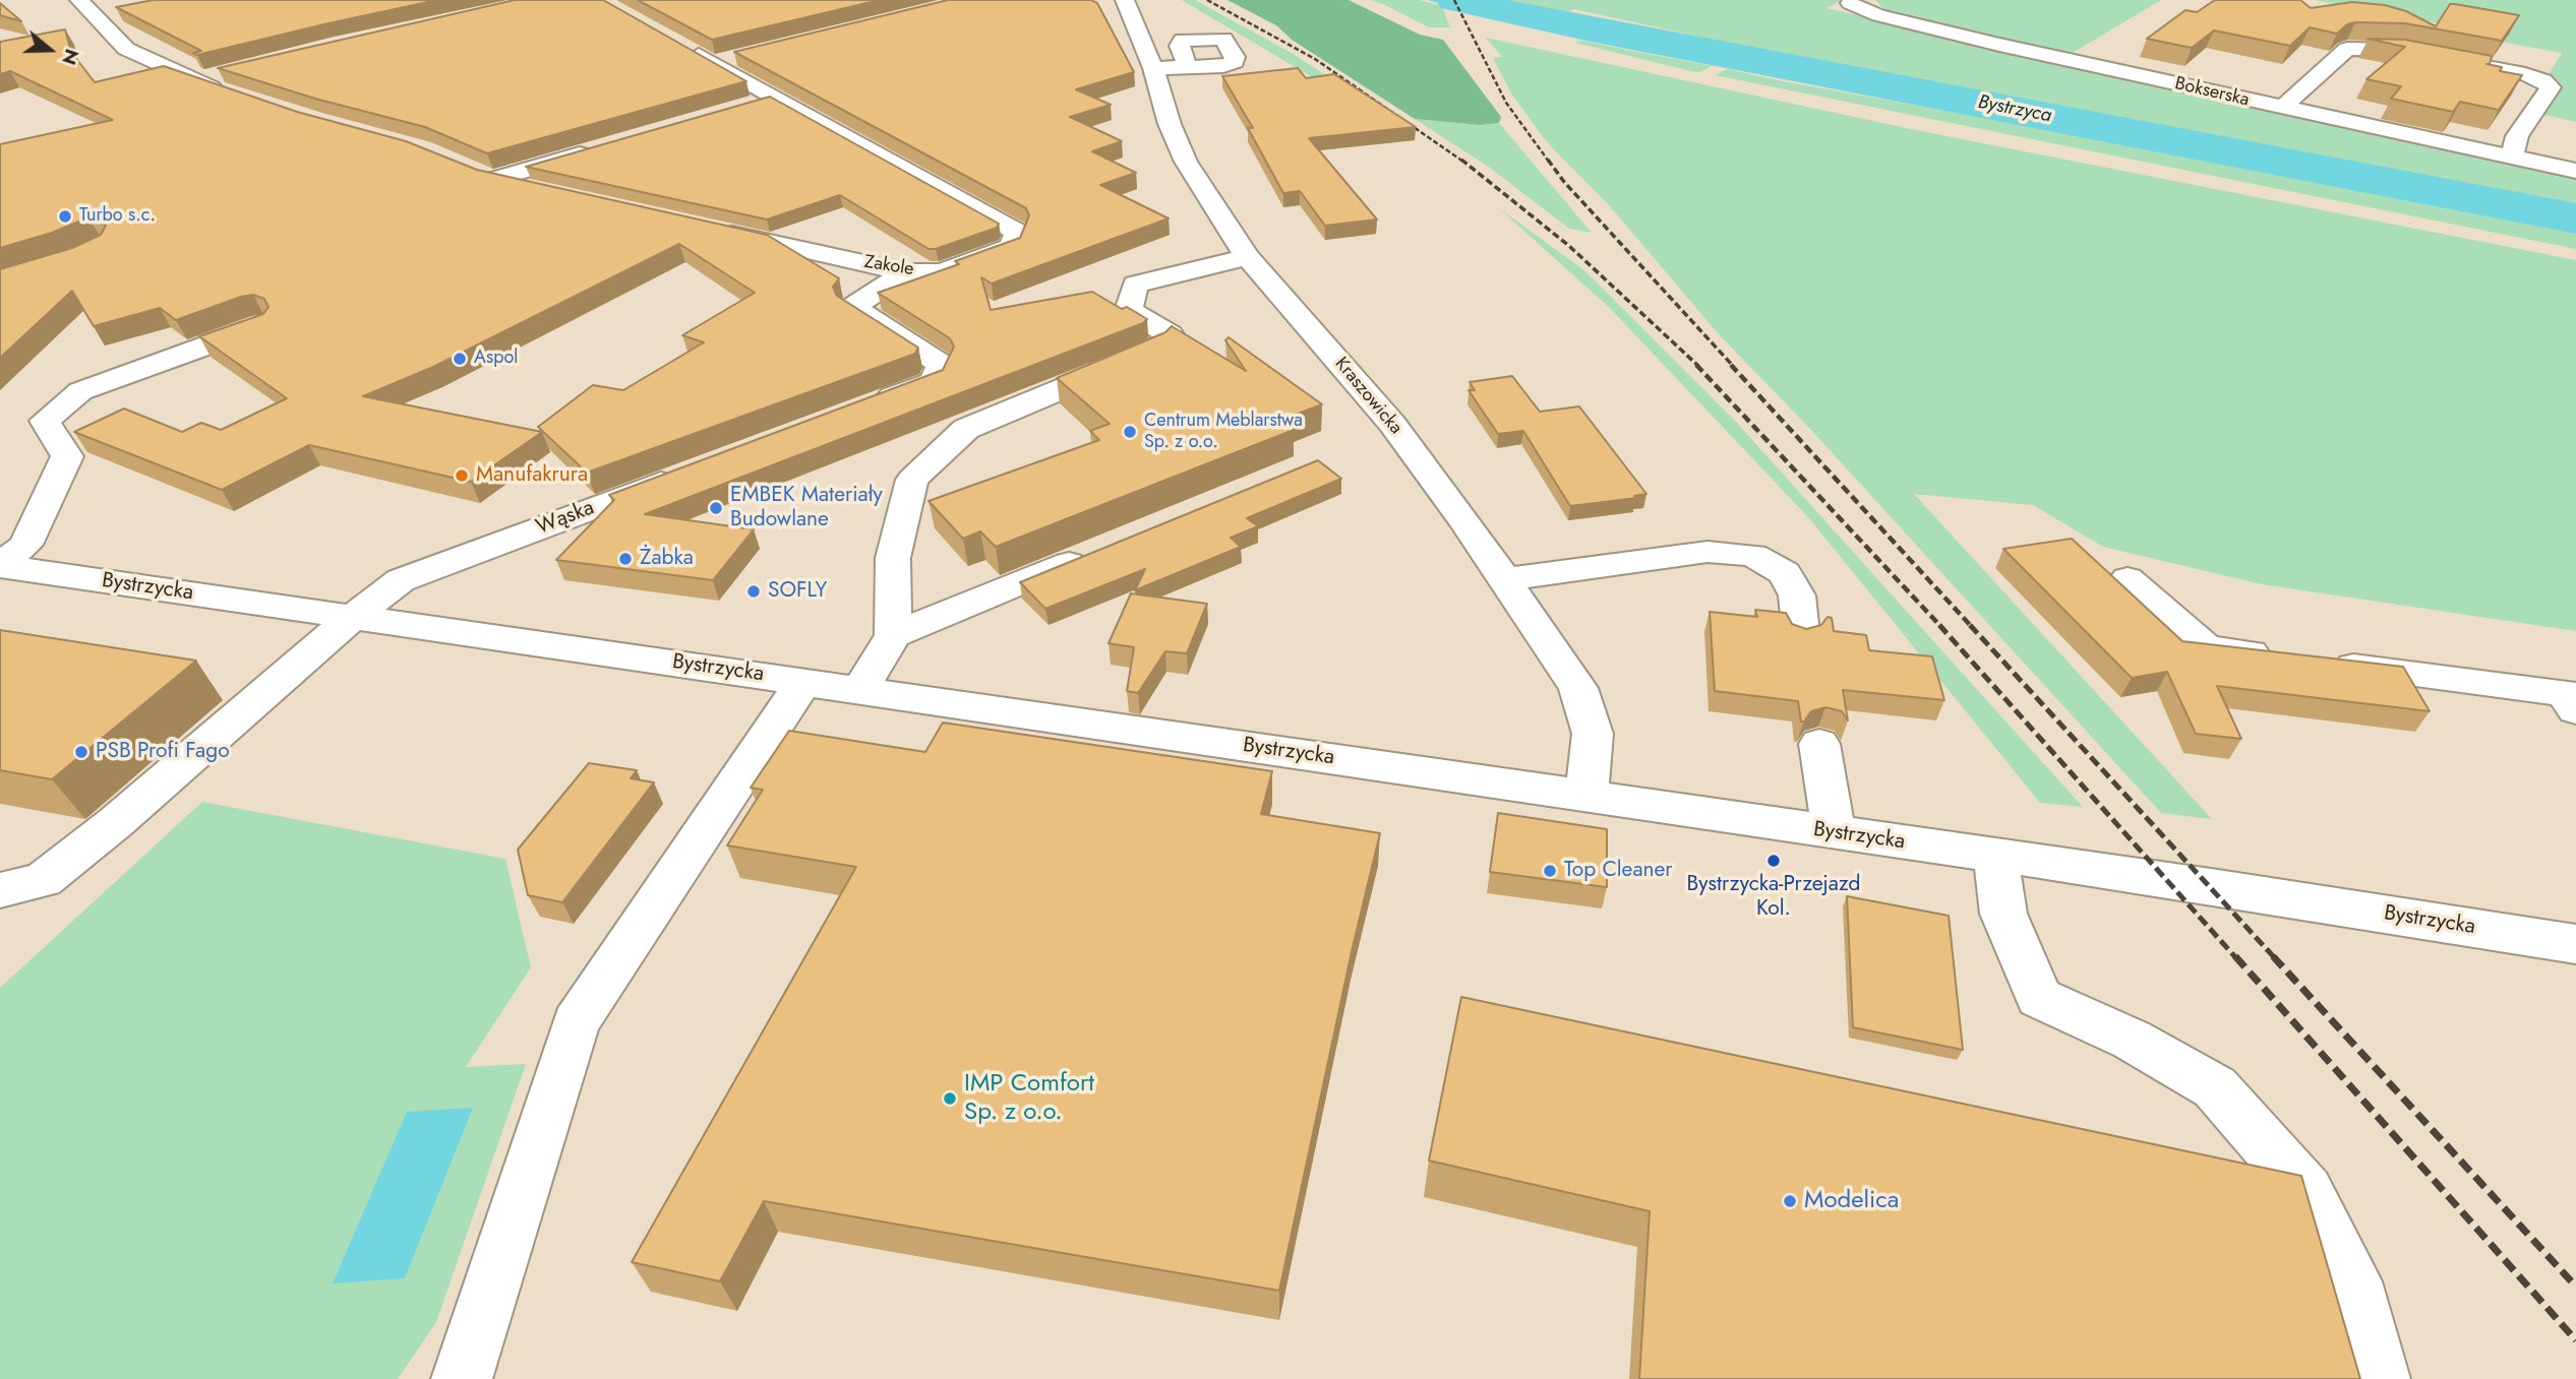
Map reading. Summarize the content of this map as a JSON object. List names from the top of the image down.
{
  "streets": {
    "street": [
      "Bokserska",
      "Zakole",
      "Kraszowicka",
      "Wąska",
      "Bystrzycka"
    ]
  },
  "crossings": [
    ["Kraszowicka", "Bystrzycka"],
    ["Wąska", "Bystrzycka"]
  ],
  "water": ["Bystrzyca"],
  "places": [
    "Turbo s.c.",
    "Aspol",
    "Centrum Meblarstwa Sp. z o.o.",
    "Manufakrura",
    "EMBEK Materiały Budowlane",
    "Żabka",
    "SOFLY",
    "PSB Profi Fago",
    "Bystrzycka-Przejazd Kol.",
    "Top Cleaner",
    "IMP Comfort Sp. z o.o.",
    "Modelica"
  ],
  "north": "right"
}
